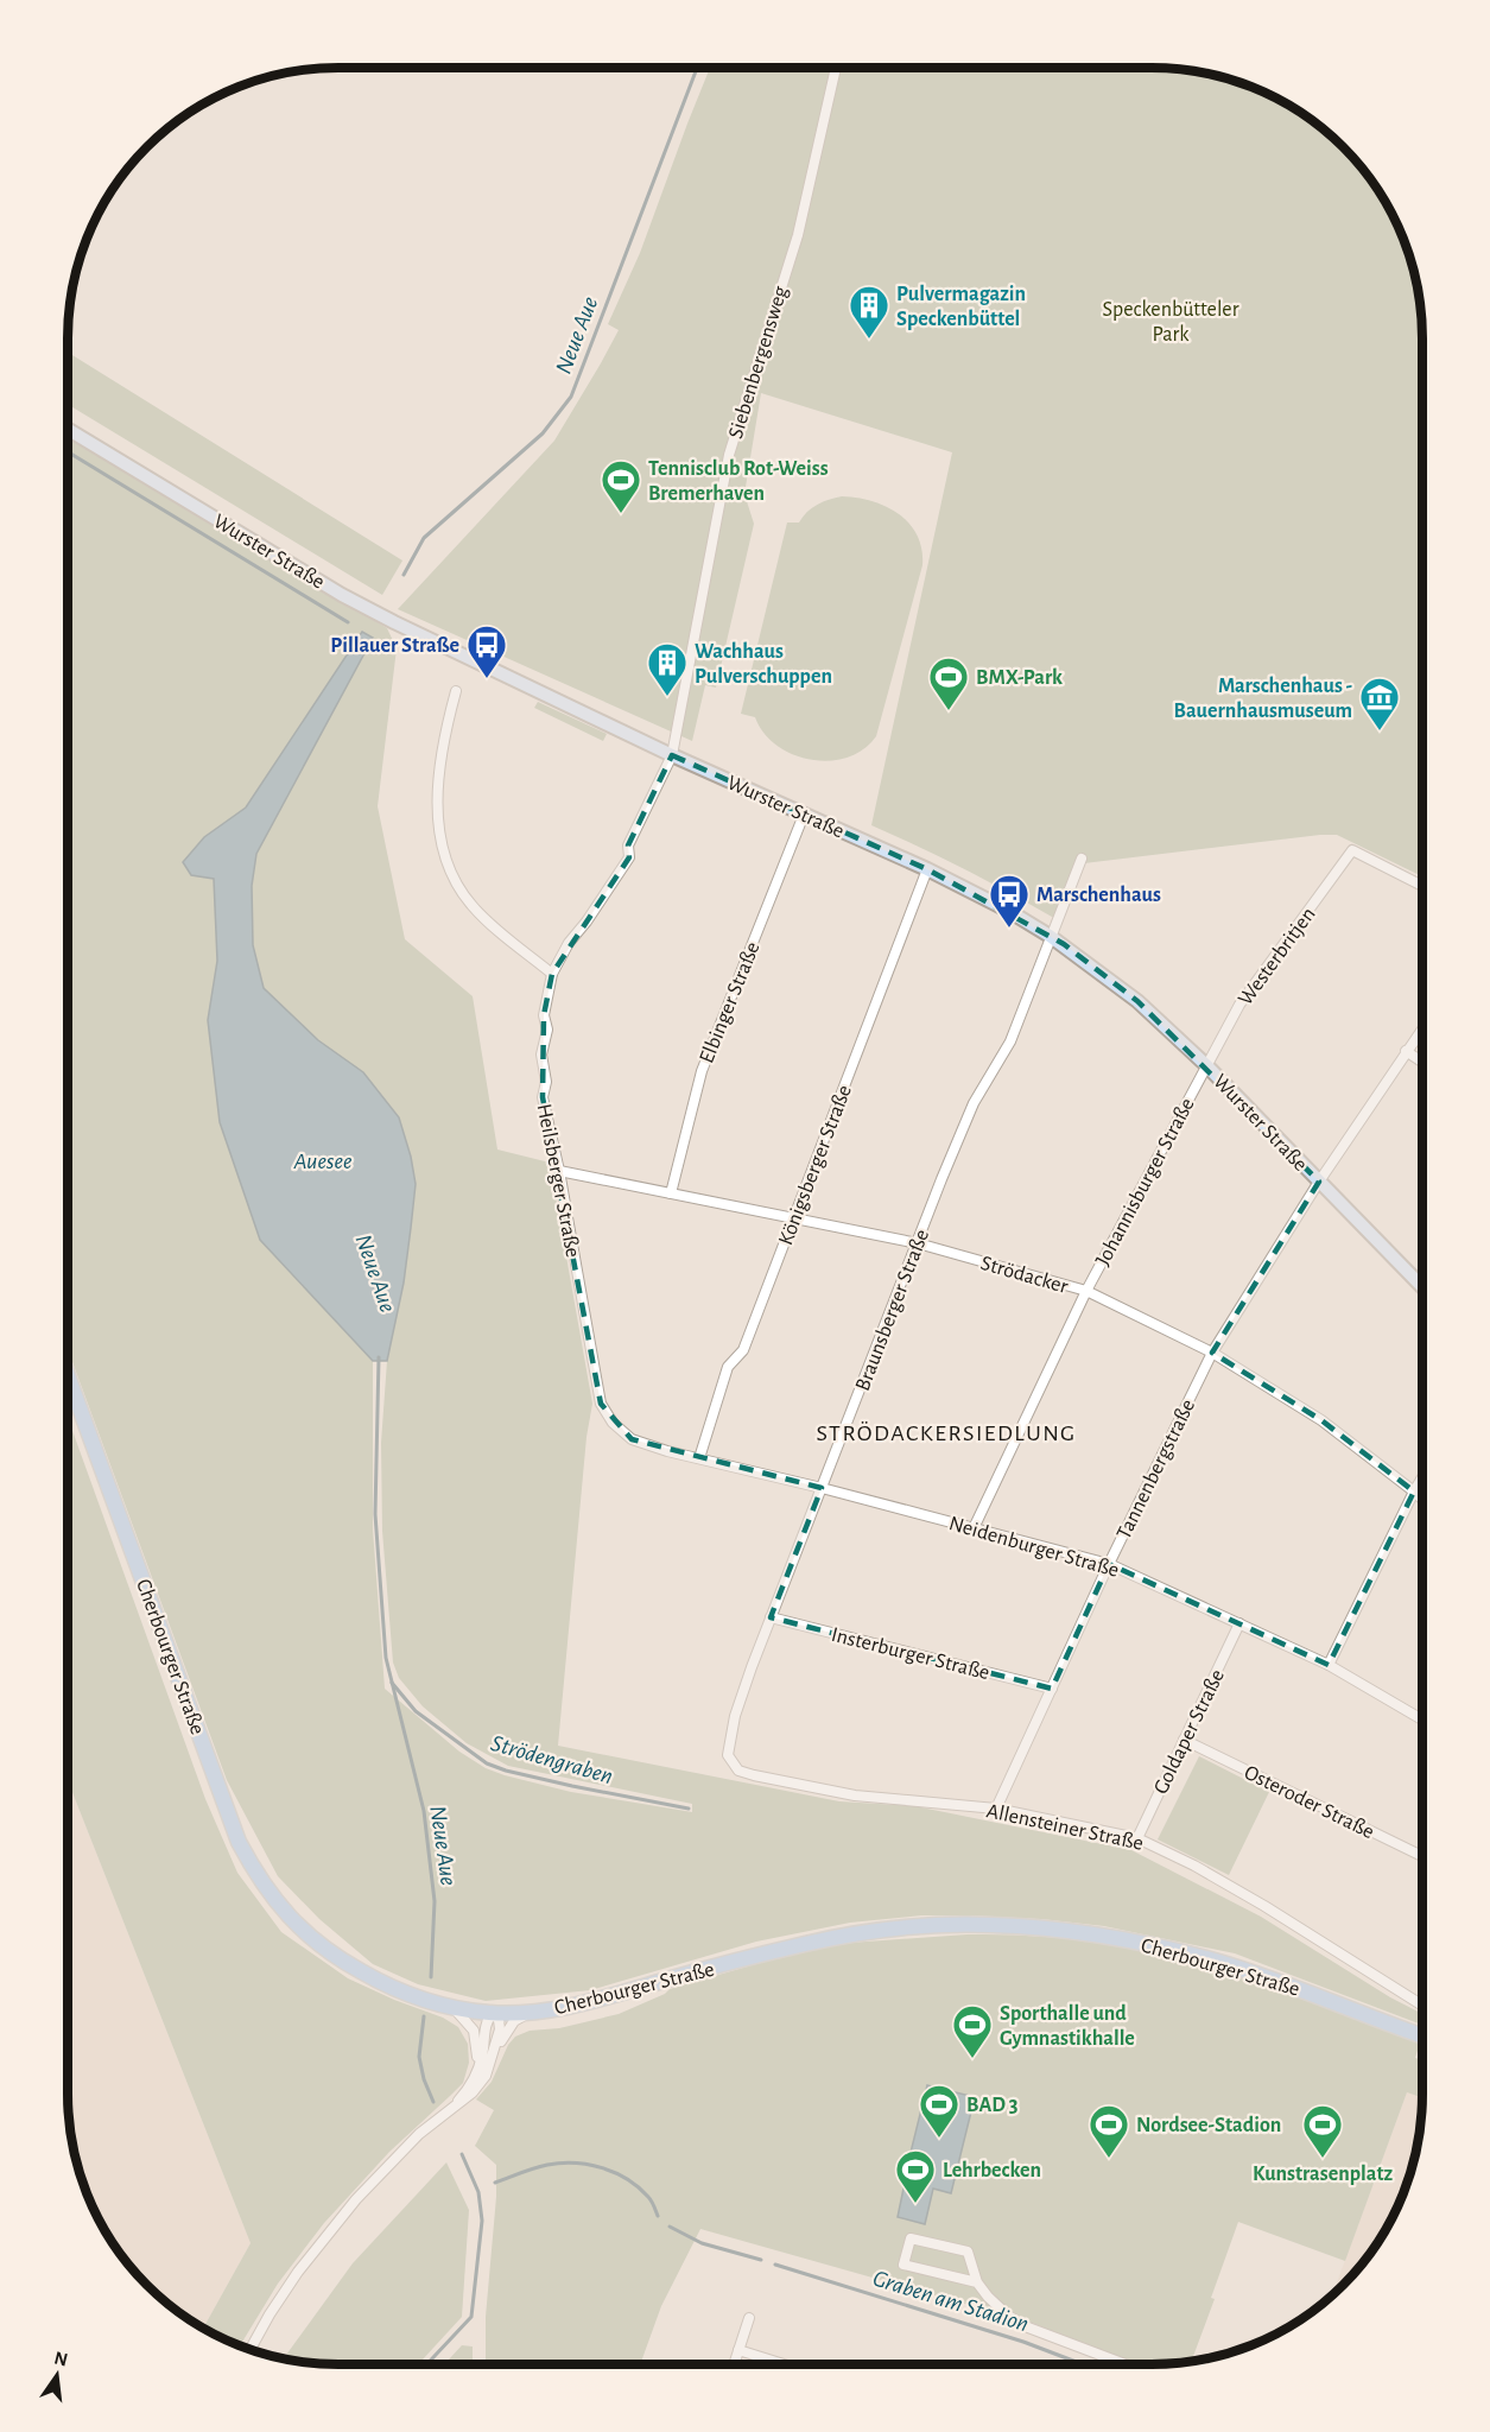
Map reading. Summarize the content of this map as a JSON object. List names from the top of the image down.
{
  "streets": {
    "main road": ["Cherbourger Straße"],
    "street": [
      "Siebenbergensweg",
      "Wurster Straße",
      "Westerbritjen",
      "Elbinger Straße",
      "Königsberger Straße",
      "Heilsberger Straße",
      "Johannisburger Straße",
      "Strödacker",
      "Braunsberger Straße",
      "Tannenbergstraße",
      "Neidenburger Straße",
      "Insterburger Straße",
      "Goldaper Straße",
      "Osteroder Straße",
      "Allensteiner Straße"
    ]
  },
  "crossings": [
    ["Siebenbergensweg", "Wurster Straße"],
    ["Siebenbergensweg", "Heilsberger Straße"],
    ["Wurster Straße", "Westerbritjen"],
    ["Wurster Straße", "Elbinger Straße"],
    ["Wurster Straße", "Königsberger Straße"],
    ["Wurster Straße", "Heilsberger Straße"],
    ["Wurster Straße", "Johannisburger Straße"],
    ["Wurster Straße", "Braunsberger Straße"],
    ["Wurster Straße", "Tannenbergstraße"],
    ["Westerbritjen", "Johannisburger Straße"],
    ["Elbinger Straße", "Strödacker"],
    ["Königsberger Straße", "Strödacker"],
    ["Königsberger Straße", "Neidenburger Straße"],
    ["Heilsberger Straße", "Strödacker"],
    ["Heilsberger Straße", "Neidenburger Straße"],
    ["Johannisburger Straße", "Strödacker"],
    ["Johannisburger Straße", "Neidenburger Straße"],
    ["Strödacker", "Braunsberger Straße"],
    ["Strödacker", "Tannenbergstraße"],
    ["Braunsberger Straße", "Neidenburger Straße"],
    ["Braunsberger Straße", "Insterburger Straße"],
    ["Braunsberger Straße", "Allensteiner Straße"],
    ["Tannenbergstraße", "Neidenburger Straße"],
    ["Tannenbergstraße", "Insterburger Straße"],
    ["Tannenbergstraße", "Allensteiner Straße"],
    ["Neidenburger Straße", "Goldaper Straße"],
    ["Goldaper Straße", "Osteroder Straße"],
    ["Goldaper Straße", "Allensteiner Straße"]
  ],
  "districts": ["STRÖDACKERSIEDLUNG"],
  "water": [
    "Neue Aue",
    "Auesee",
    "Strödengraben",
    "Graben am Stadion"
  ],
  "parks": ["Speckenbütteler Park"],
  "places": {
    "building": ["Pulvermagazin Speckenbüttel", "Wachhaus Pulverschuppen"],
    "sports": [
      "Tennisclub Rot-Weiss Bremerhaven",
      "BMX-Park",
      "Sporthalle und Gymnastikhalle",
      "BAD 3",
      "Nordsee-Stadion",
      "Kunstrasenplatz",
      "Lehrbecken"
    ],
    "bus stop": ["Pillauer Straße", "Marschenhaus"],
    "museum": ["Marschenhaus - Bauernhausmuseum"]
  },
  "north": "top"
}
